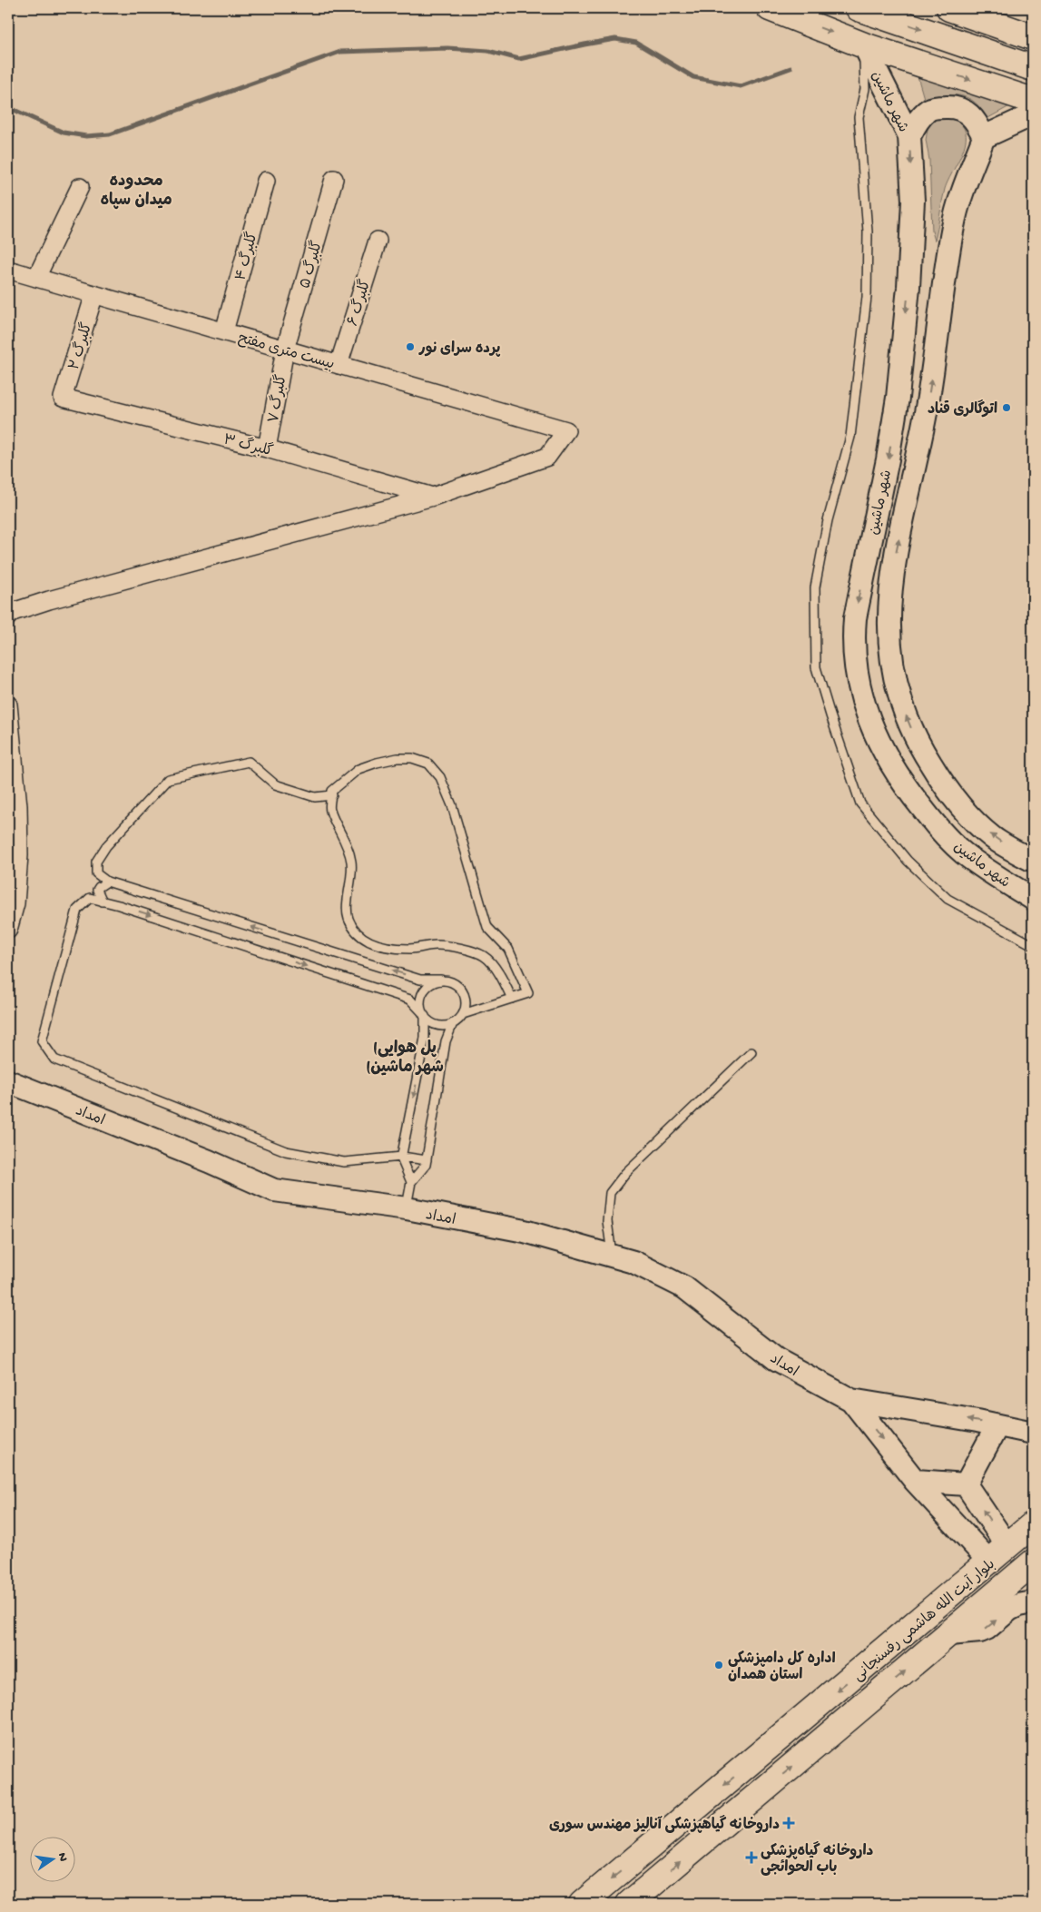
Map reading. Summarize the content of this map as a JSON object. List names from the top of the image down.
{
  "streets": {
    "main road": ["بلوار آیت الله هاشمی رفسنجانی"],
    "street": [
      "شهر ماشین",
      "گلبرگ ۴",
      "گلبرگ ۵",
      "گلبرگ ۶",
      "گلبرگ ۲",
      "بیست متری مفتح",
      "گلبرگ ۷",
      "گلبرگ ۳",
      "امداد"
    ]
  },
  "crossings": [
    ["گلبرگ ۴", "بیست متری مفتح"],
    ["گلبرگ ۵", "بیست متری مفتح"],
    ["گلبرگ ۵", "گلبرگ ۷"],
    ["گلبرگ ۶", "بیست متری مفتح"],
    ["گلبرگ ۲", "بیست متری مفتح"],
    ["گلبرگ ۲", "گلبرگ ۳"],
    ["بیست متری مفتح", "گلبرگ ۷"],
    ["بیست متری مفتح", "گلبرگ ۳"],
    ["گلبرگ ۷", "گلبرگ ۳"]
  ],
  "districts": ["محدوده میدان سپاه", "(پل هوایی (شهر ماشین"],
  "places": {
    "other": ["پرده سرای نور", "اتوگالری قناد", "اداره کل دامپزشکی استان همدان"],
    "health": ["داروخانه گیاهپزشکی آنالیز مهندس سوری", "داروخانه گیاه‌پزشکی باب الحوائجی"]
  },
  "north": "right"
}
